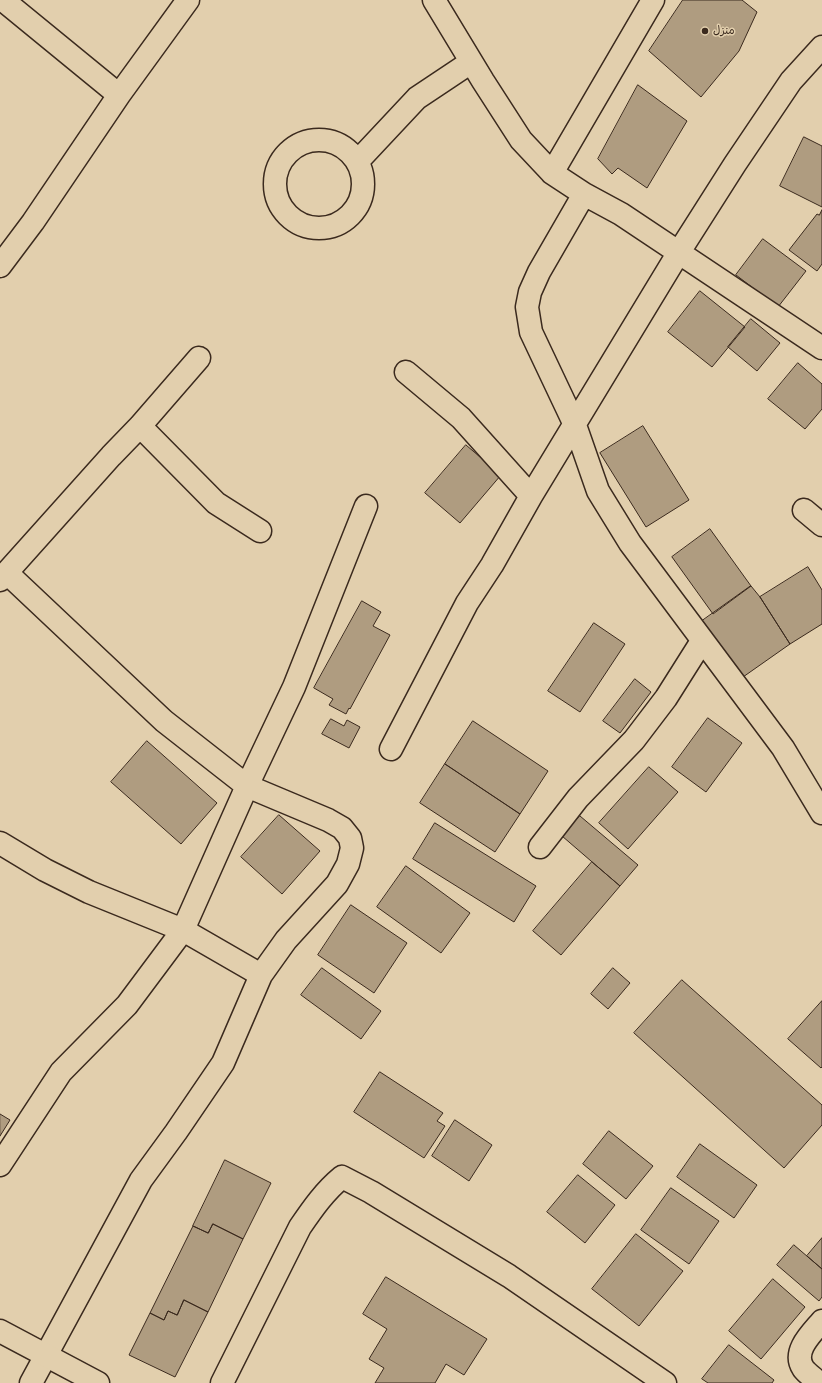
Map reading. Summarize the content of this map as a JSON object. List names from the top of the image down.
{
  "places": ["منزل"]
}
